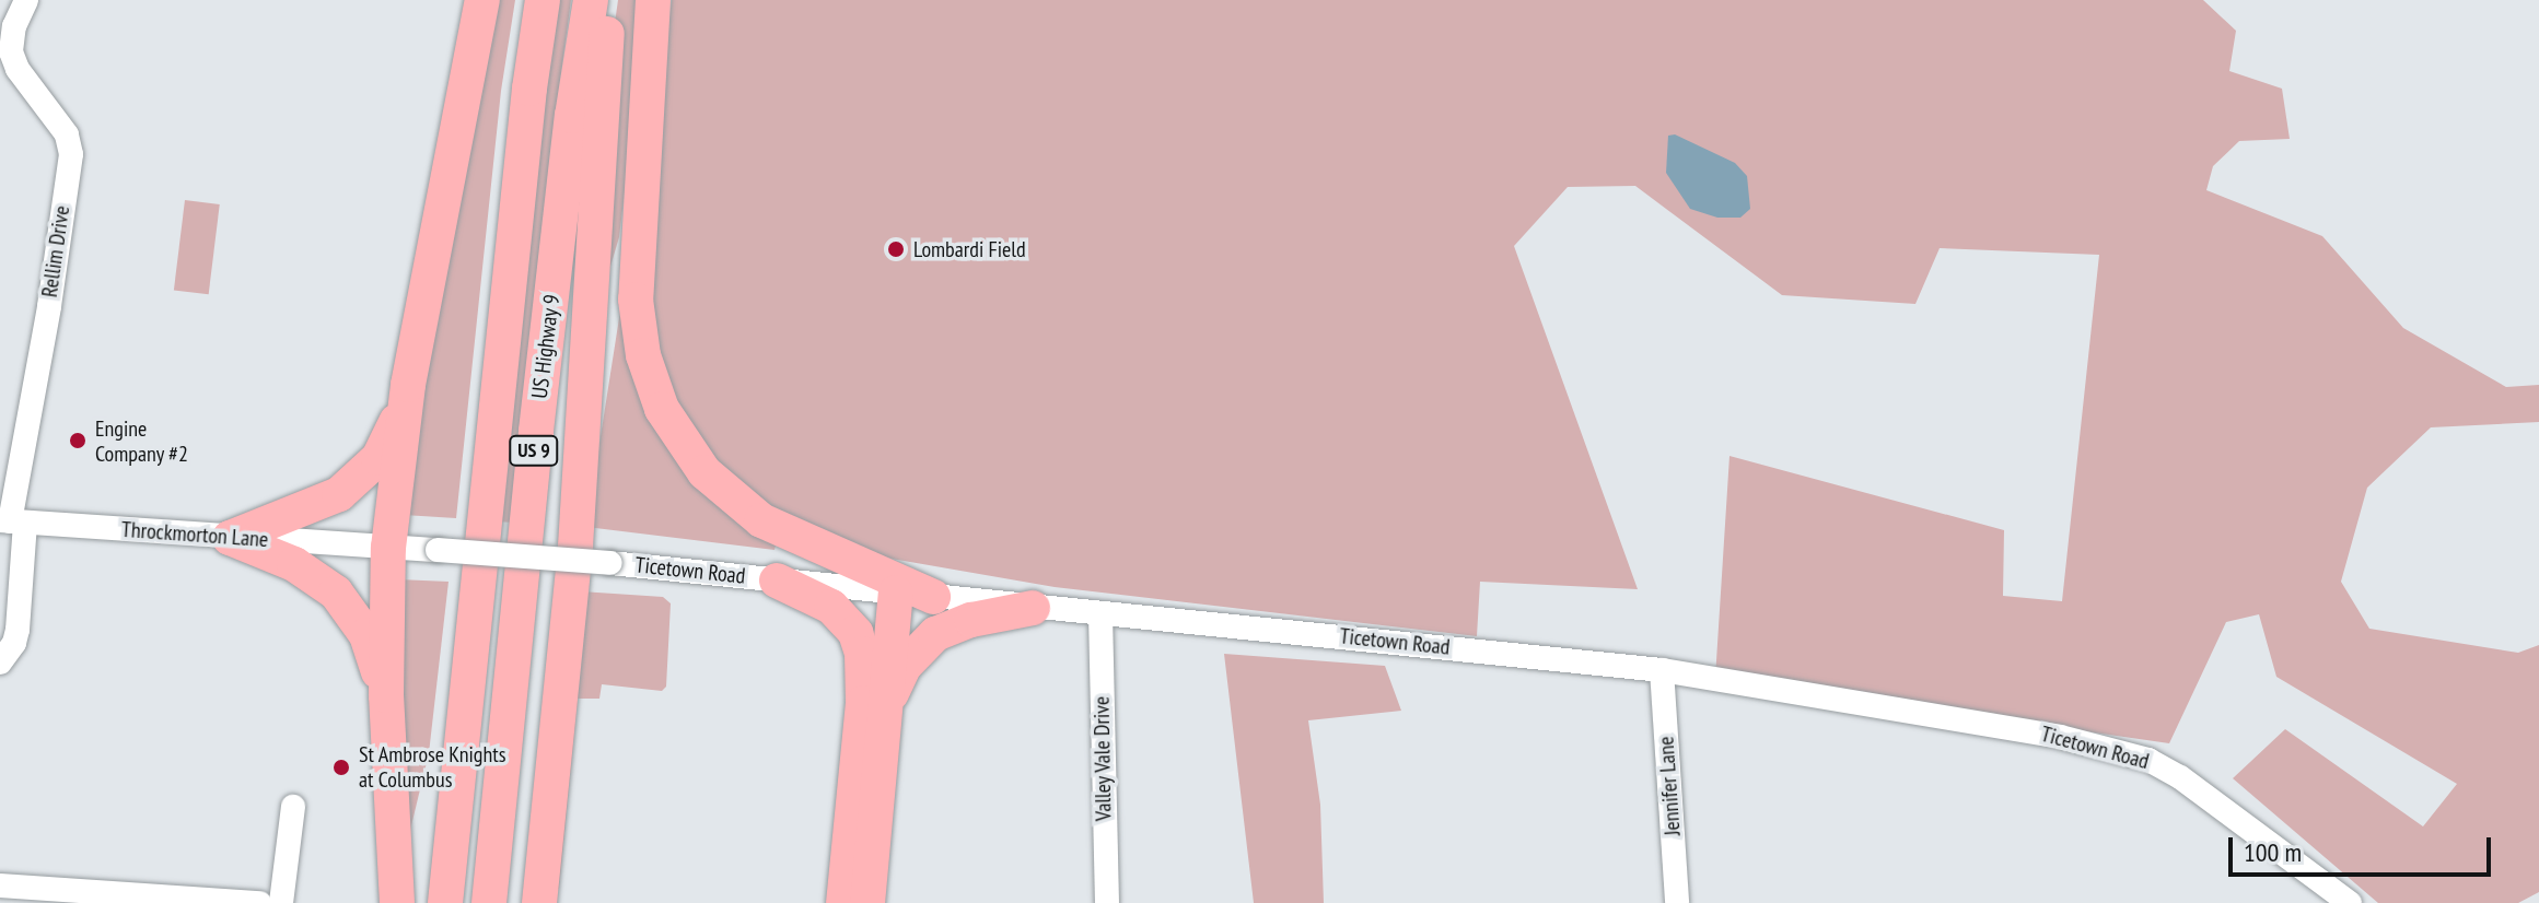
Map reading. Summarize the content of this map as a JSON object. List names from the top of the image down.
{
  "streets": {
    "highway": ["US Highway 9", "US 9"],
    "street": [
      "Rellim Drive",
      "Throckmorton Lane",
      "Ticetown Road",
      "Valley Vale Drive",
      "Jennifer Lane"
    ]
  },
  "crossings": [
    ["Rellim Drive", "Throckmorton Lane"],
    ["Throckmorton Lane", "Ticetown Road"],
    ["Ticetown Road", "Valley Vale Drive"],
    ["Ticetown Road", "Jennifer Lane"]
  ],
  "places": ["Lombardi Field", "Engine Company #2", "St Ambrose Knights at Columbus"],
  "scale_bar": "100 m"
}
